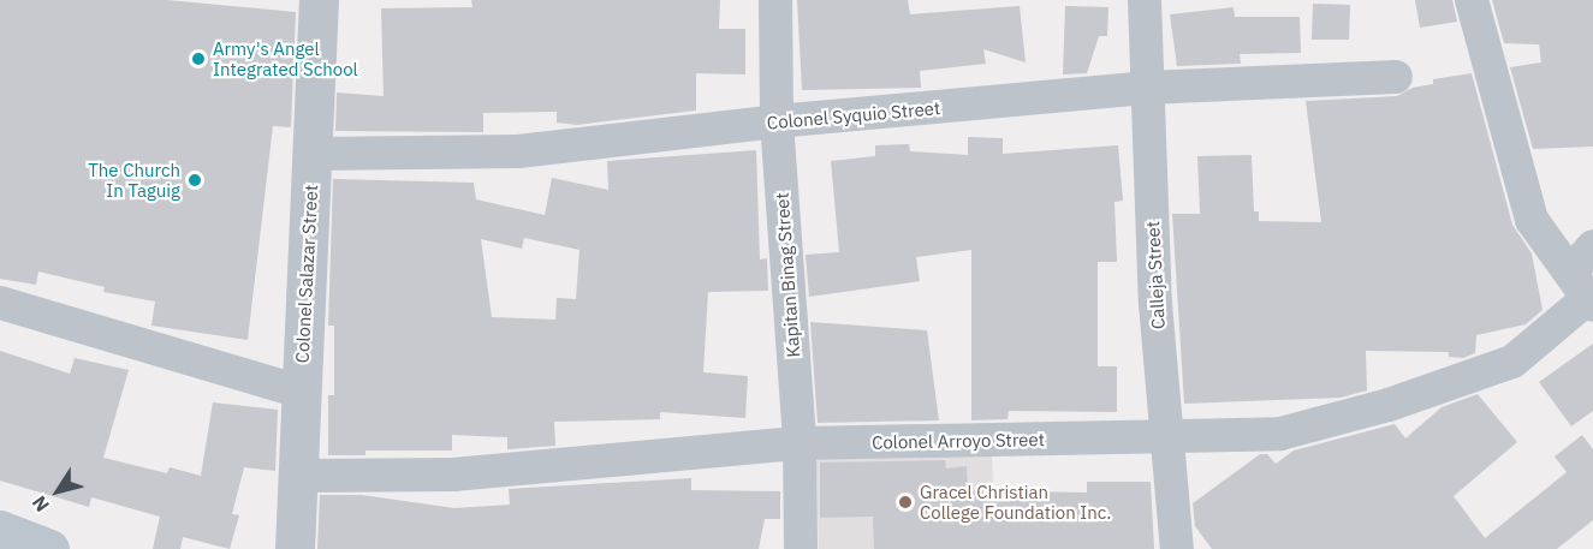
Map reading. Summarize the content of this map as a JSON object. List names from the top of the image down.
{
  "streets": {
    "street": [
      "Colonel Syquio Street",
      "Colonel Salazar Street",
      "Kapitan Binag Street",
      "Calleja Street",
      "Colonel Arroyo Street"
    ]
  },
  "crossings": [
    ["Colonel Syquio Street", "Colonel Salazar Street"],
    ["Colonel Syquio Street", "Kapitan Binag Street"],
    ["Colonel Syquio Street", "Calleja Street"],
    ["Colonel Salazar Street", "Colonel Arroyo Street"],
    ["Kapitan Binag Street", "Colonel Arroyo Street"],
    ["Calleja Street", "Colonel Arroyo Street"]
  ],
  "places": ["Army's Angel Integrated School", "The Church In Taguig", "Gracel Christian College Foundation Inc."],
  "north": "bottom left"
}
